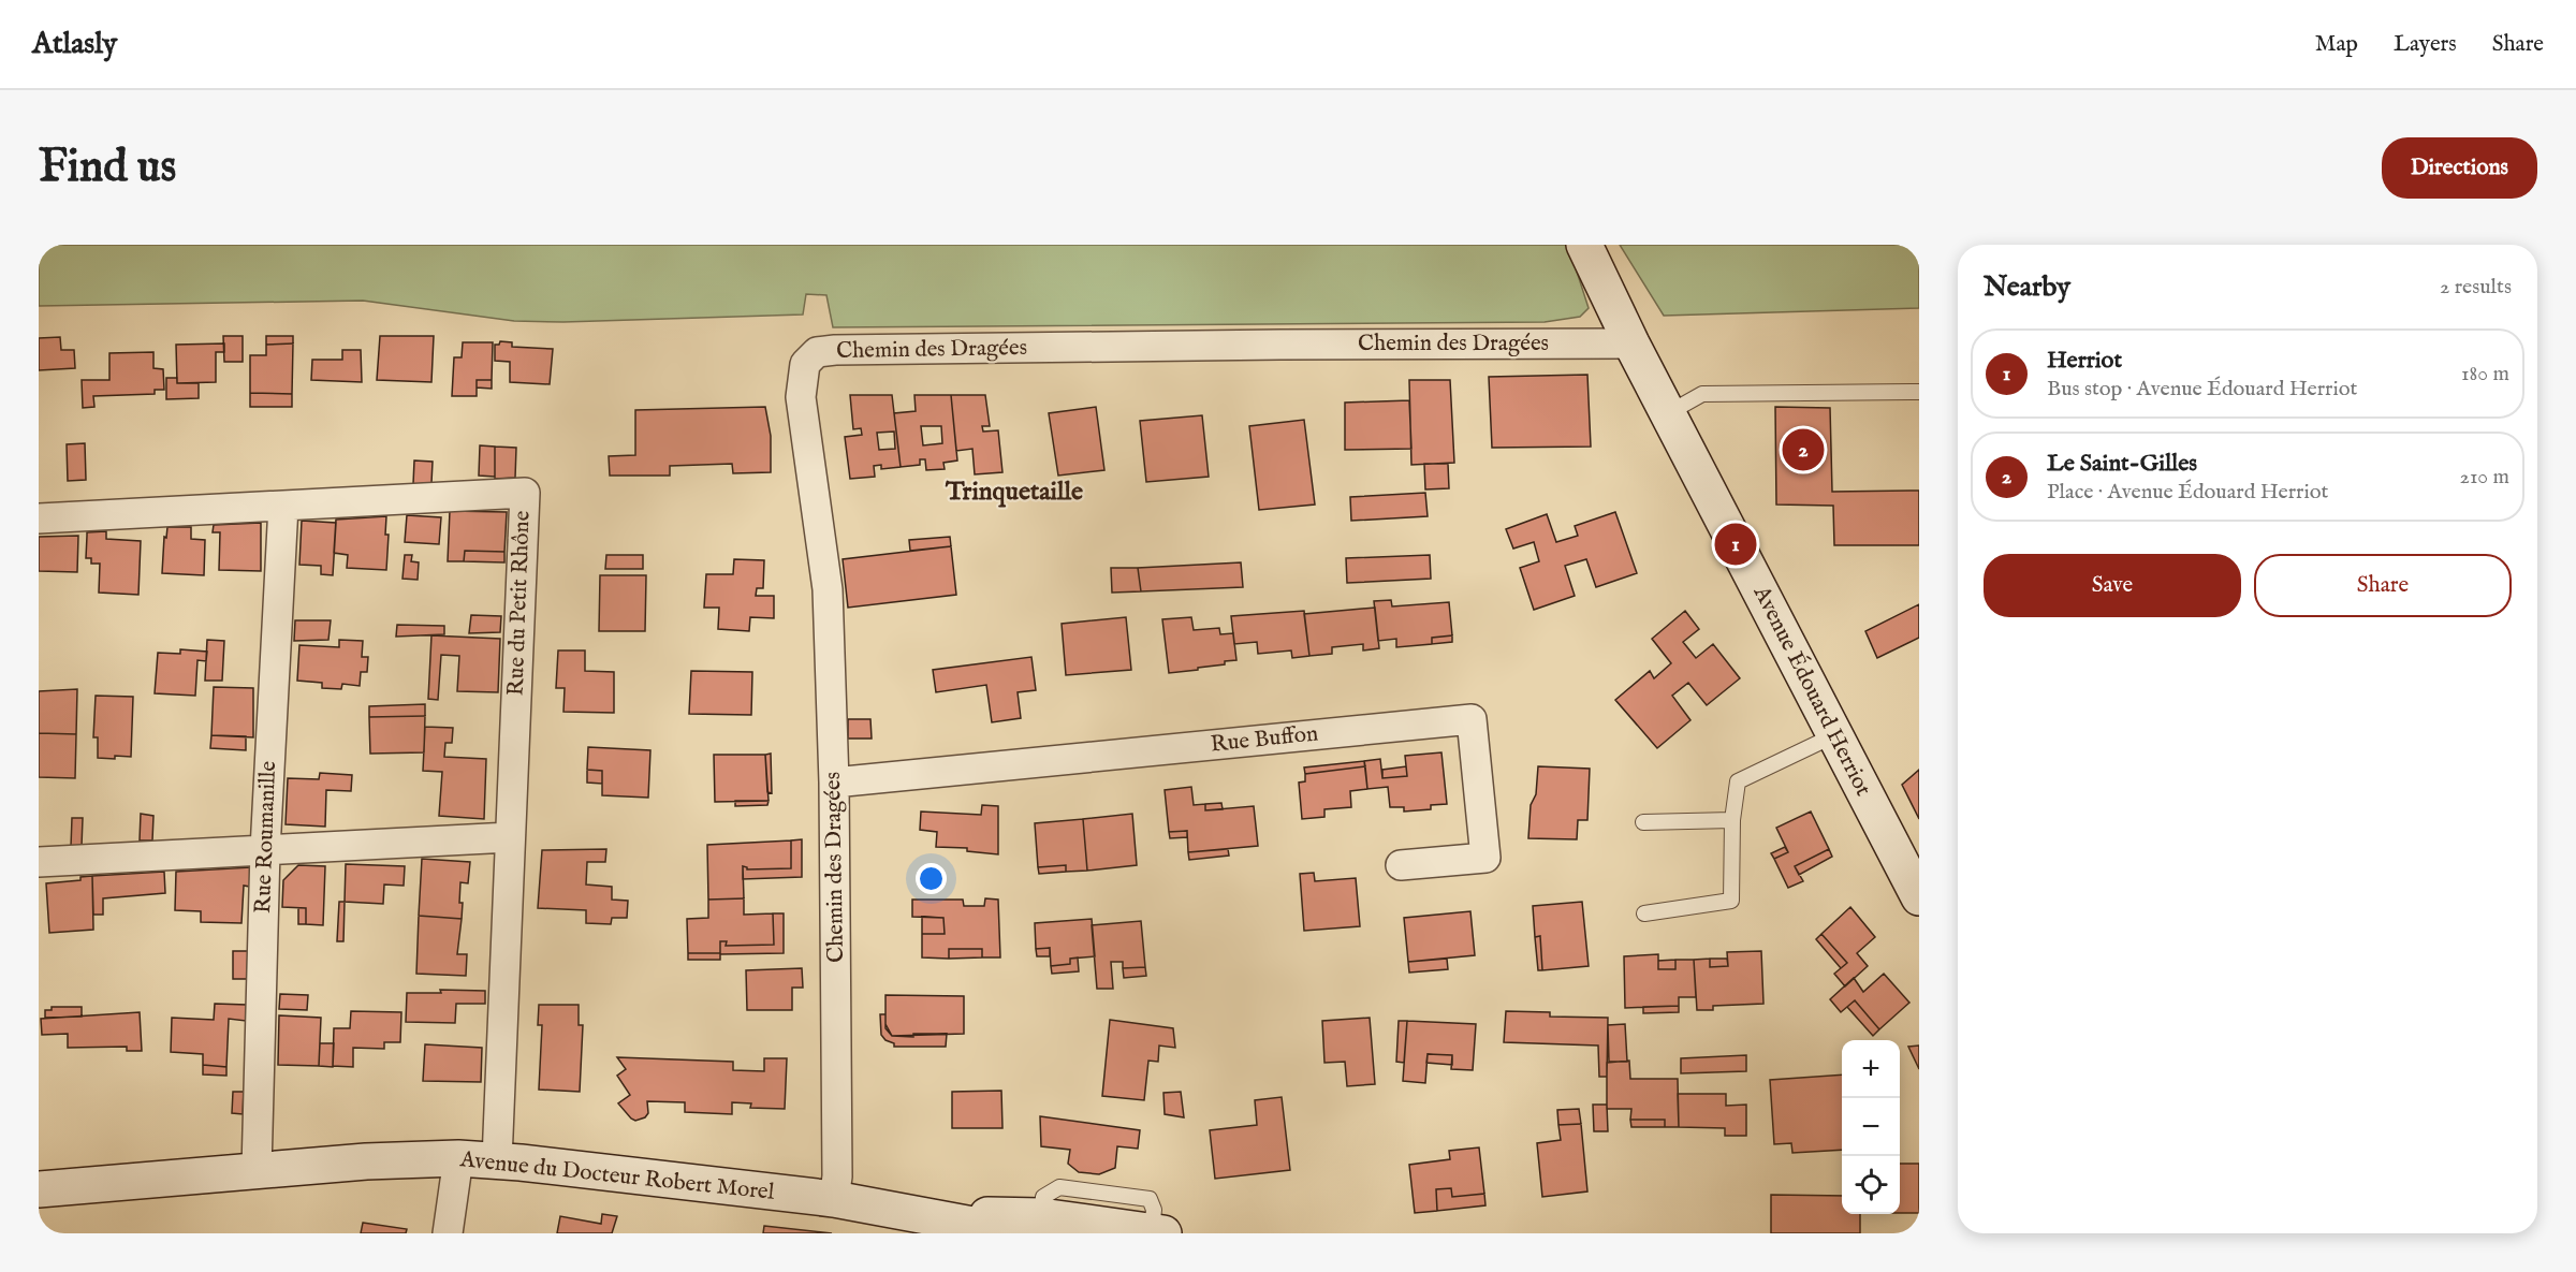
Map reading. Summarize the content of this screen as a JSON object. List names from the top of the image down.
{
  "streets": {
    "street": [
      "Chemin des Dragées",
      "Rue du Petit Rhône",
      "Avenue Édouard Herriot",
      "Rue Buffon",
      "Rue Roumanille",
      "Avenue du Docteur Robert Morel"
    ]
  },
  "crossings": [
    ["Chemin des Dragées", "Avenue Édouard Herriot"],
    ["Chemin des Dragées", "Rue Buffon"],
    ["Chemin des Dragées", "Avenue du Docteur Robert Morel"],
    ["Rue du Petit Rhône", "Rue Roumanille"],
    ["Rue du Petit Rhône", "Avenue du Docteur Robert Morel"],
    ["Rue Roumanille", "Avenue du Docteur Robert Morel"]
  ],
  "districts": ["Trinquetaille"],
  "page": {
    "header": "Atlasly",
    "nav": ["Map", "Layers", "Share"],
    "buttons": [
      "Directions",
      ["Save", "Share"]
    ],
    "title": "Find us",
    "heading": ["Nearby", "2 results"],
    "list": [
      {
        "mark": "1",
        "name": "Herriot",
        "note": "Bus stop · Avenue Édouard Herriot",
        "value": "180 m"
      },
      {
        "mark": "2",
        "name": "Le Saint-Gilles",
        "note": "Place · Avenue Édouard Herriot",
        "value": "210 m"
      }
    ],
    "pins": ["2", "1"],
    "map_buttons": ["+", "−"]
  }
}
